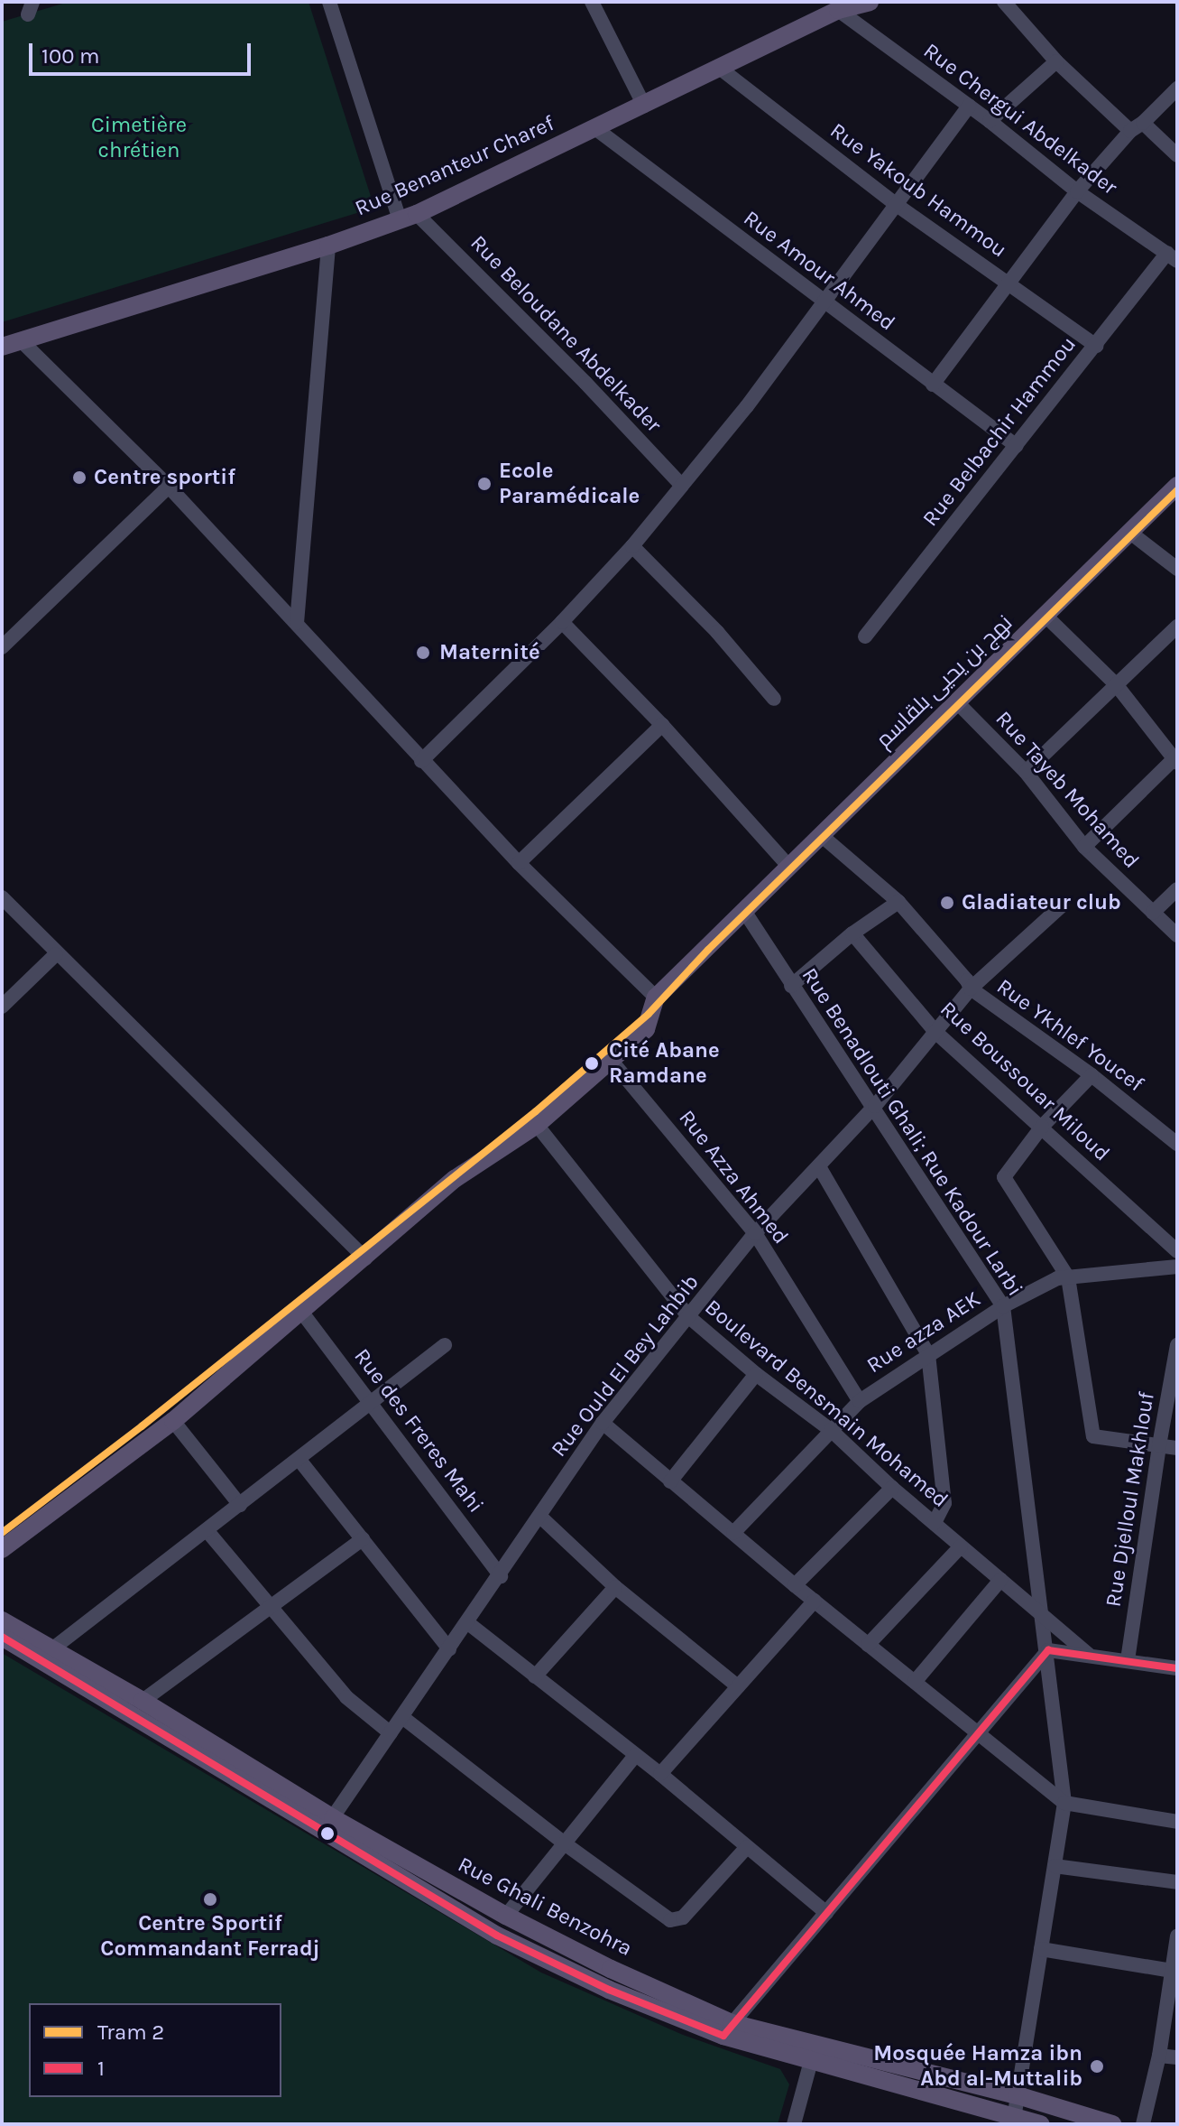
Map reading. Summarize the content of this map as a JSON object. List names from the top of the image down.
{
  "streets": {
    "main road": ["Rue Benanteur Charef", "نهج بن يحيى بلقاسم", "Rue Ghali Benzohra"],
    "street": [
      "Rue Chergui Abdelkader",
      "Rue Yakoub Hammou",
      "Rue Amour Ahmed",
      "Rue Beloudane Abdelkader",
      "Rue Belbachir Hammou",
      "Rue Tayeb Mohamed",
      "Rue Ykhlef Youcef",
      "Rue Boussouar Miloud",
      "Rue Benadlouti Ghali; Rue Kadour Larbi",
      "Rue Azza Ahmed",
      "Rue azza AEK",
      "Rue Ould El Bey Lahbib",
      "Boulevard Bensmain Mohamed",
      "Rue des Freres Mahi",
      "Rue Djelloul Makhlouf"
    ]
  },
  "crossings": [
    ["Rue Chergui Abdelkader", "Rue Benanteur Charef"],
    ["Rue Chergui Abdelkader", "Rue Belbachir Hammou"],
    ["Rue Benanteur Charef", "Rue Yakoub Hammou"],
    ["Rue Benanteur Charef", "Rue Amour Ahmed"],
    ["Rue Benanteur Charef", "Rue Beloudane Abdelkader"],
    ["Rue Yakoub Hammou", "Rue Belbachir Hammou"],
    ["Rue Amour Ahmed", "Rue Belbachir Hammou"],
    ["نهج بن يحيى بلقاسم", "Rue Tayeb Mohamed"],
    ["نهج بن يحيى بلقاسم", "Rue Ykhlef Youcef"],
    ["نهج بن يحيى بلقاسم", "Rue Benadlouti Ghali; Rue Kadour Larbi"],
    ["Rue Ykhlef Youcef", "Rue Ould El Bey Lahbib"],
    ["Rue Boussouar Miloud", "Rue Ould El Bey Lahbib"],
    ["Rue Benadlouti Ghali; Rue Kadour Larbi", "Rue azza AEK"],
    ["Rue Benadlouti Ghali; Rue Kadour Larbi", "Rue Ould El Bey Lahbib"],
    ["Rue Benadlouti Ghali; Rue Kadour Larbi", "Boulevard Bensmain Mohamed"],
    ["Rue Benadlouti Ghali; Rue Kadour Larbi", "Rue Ghali Benzohra"],
    ["Rue Azza Ahmed", "Rue azza AEK"],
    ["Rue Azza Ahmed", "Rue Ould El Bey Lahbib"],
    ["Rue azza AEK", "Boulevard Bensmain Mohamed"],
    ["Rue Ould El Bey Lahbib", "Boulevard Bensmain Mohamed"],
    ["Rue Ould El Bey Lahbib", "Rue des Freres Mahi"],
    ["Rue Ould El Bey Lahbib", "Rue Ghali Benzohra"]
  ],
  "parks": ["Cimetière chrétien"],
  "places": [
    "Centre sportif",
    "Ecole Paramédicale",
    "Maternité",
    "Gladiateur club",
    "Cité Abane Ramdane",
    "Centre Sportif Commandant Ferradj",
    "Mosquée Hamza ibn Abd al-Muttalib"
  ],
  "lines": ["tram line 2", "transit line 1"],
  "legend": ["Tram 2", "1"],
  "scale_bar": "100 m"
}
